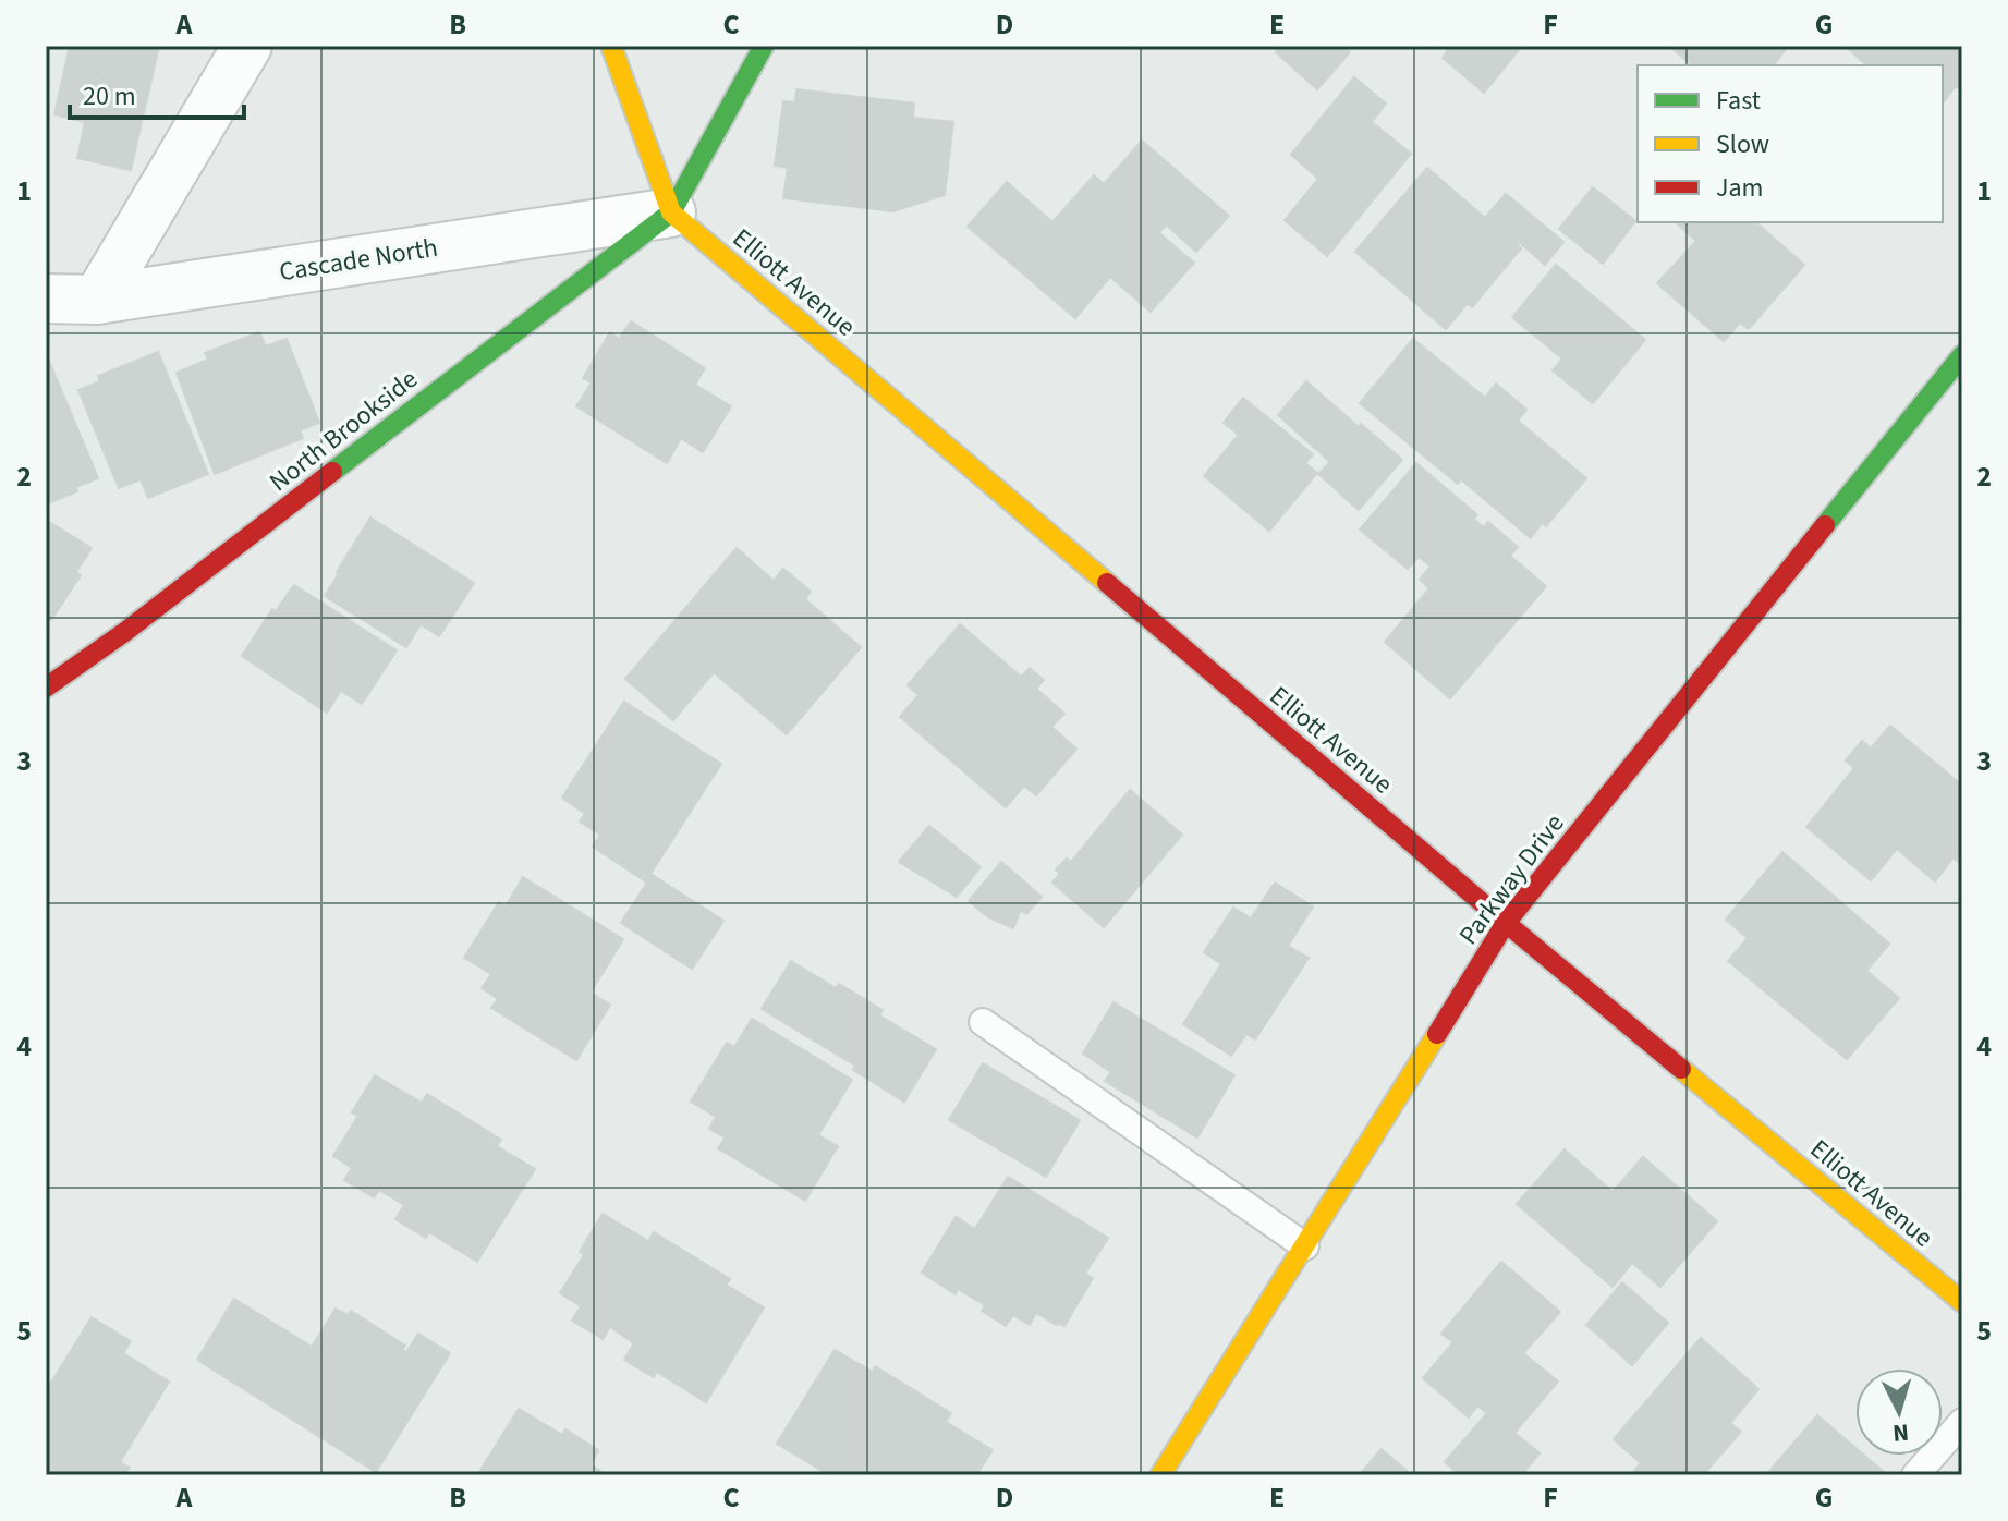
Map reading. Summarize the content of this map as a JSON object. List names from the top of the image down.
{
  "streets": {
    "street": [
      "Cascade North",
      "Elliott Avenue",
      "North Brookside",
      "Parkway Drive"
    ]
  },
  "crossings": [
    ["Cascade North", "Elliott Avenue"],
    ["Cascade North", "North Brookside"],
    ["Elliott Avenue", "North Brookside"],
    ["Elliott Avenue", "Parkway Drive"]
  ],
  "legend": ["Fast", "Slow", "Jam"],
  "scale_bar": "20 m",
  "north": "bottom",
  "grid": {
    "columns": [
      "A",
      "B",
      "C",
      "D",
      "E",
      "F",
      "G"
    ],
    "rows": [
      "1",
      "2",
      "3",
      "4",
      "5"
    ]
  }
}
